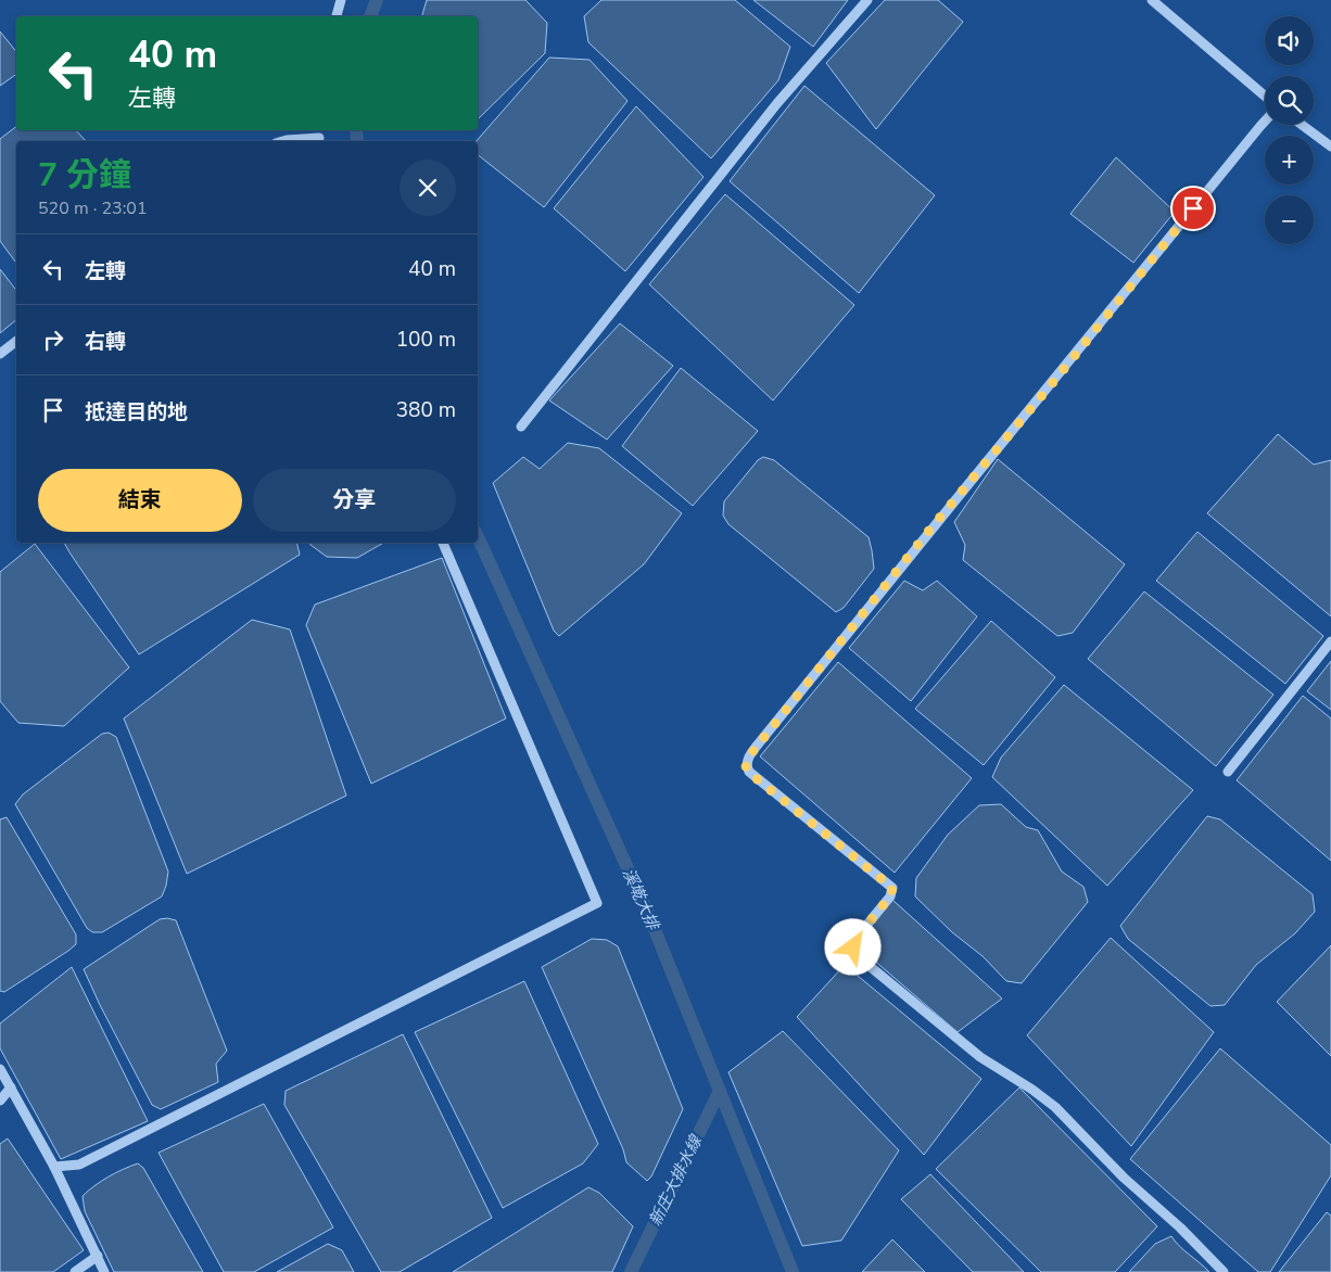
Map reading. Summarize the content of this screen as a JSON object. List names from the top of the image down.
{
  "water": ["溪墘大排", "新庄大排水線"],
  "page": {
    "map_buttons": ["+", "−"],
    "turn": ["40 m", "左轉"],
    "heading": ["7 分鐘", "520 m · 23:01"],
    "list": [
      {
        "name": "左轉",
        "value": "40 m"
      },
      {
        "name": "右轉",
        "value": "100 m"
      },
      {
        "name": "抵達目的地",
        "value": "380 m"
      }
    ],
    "buttons": ["結束", "分享"]
  }
}
